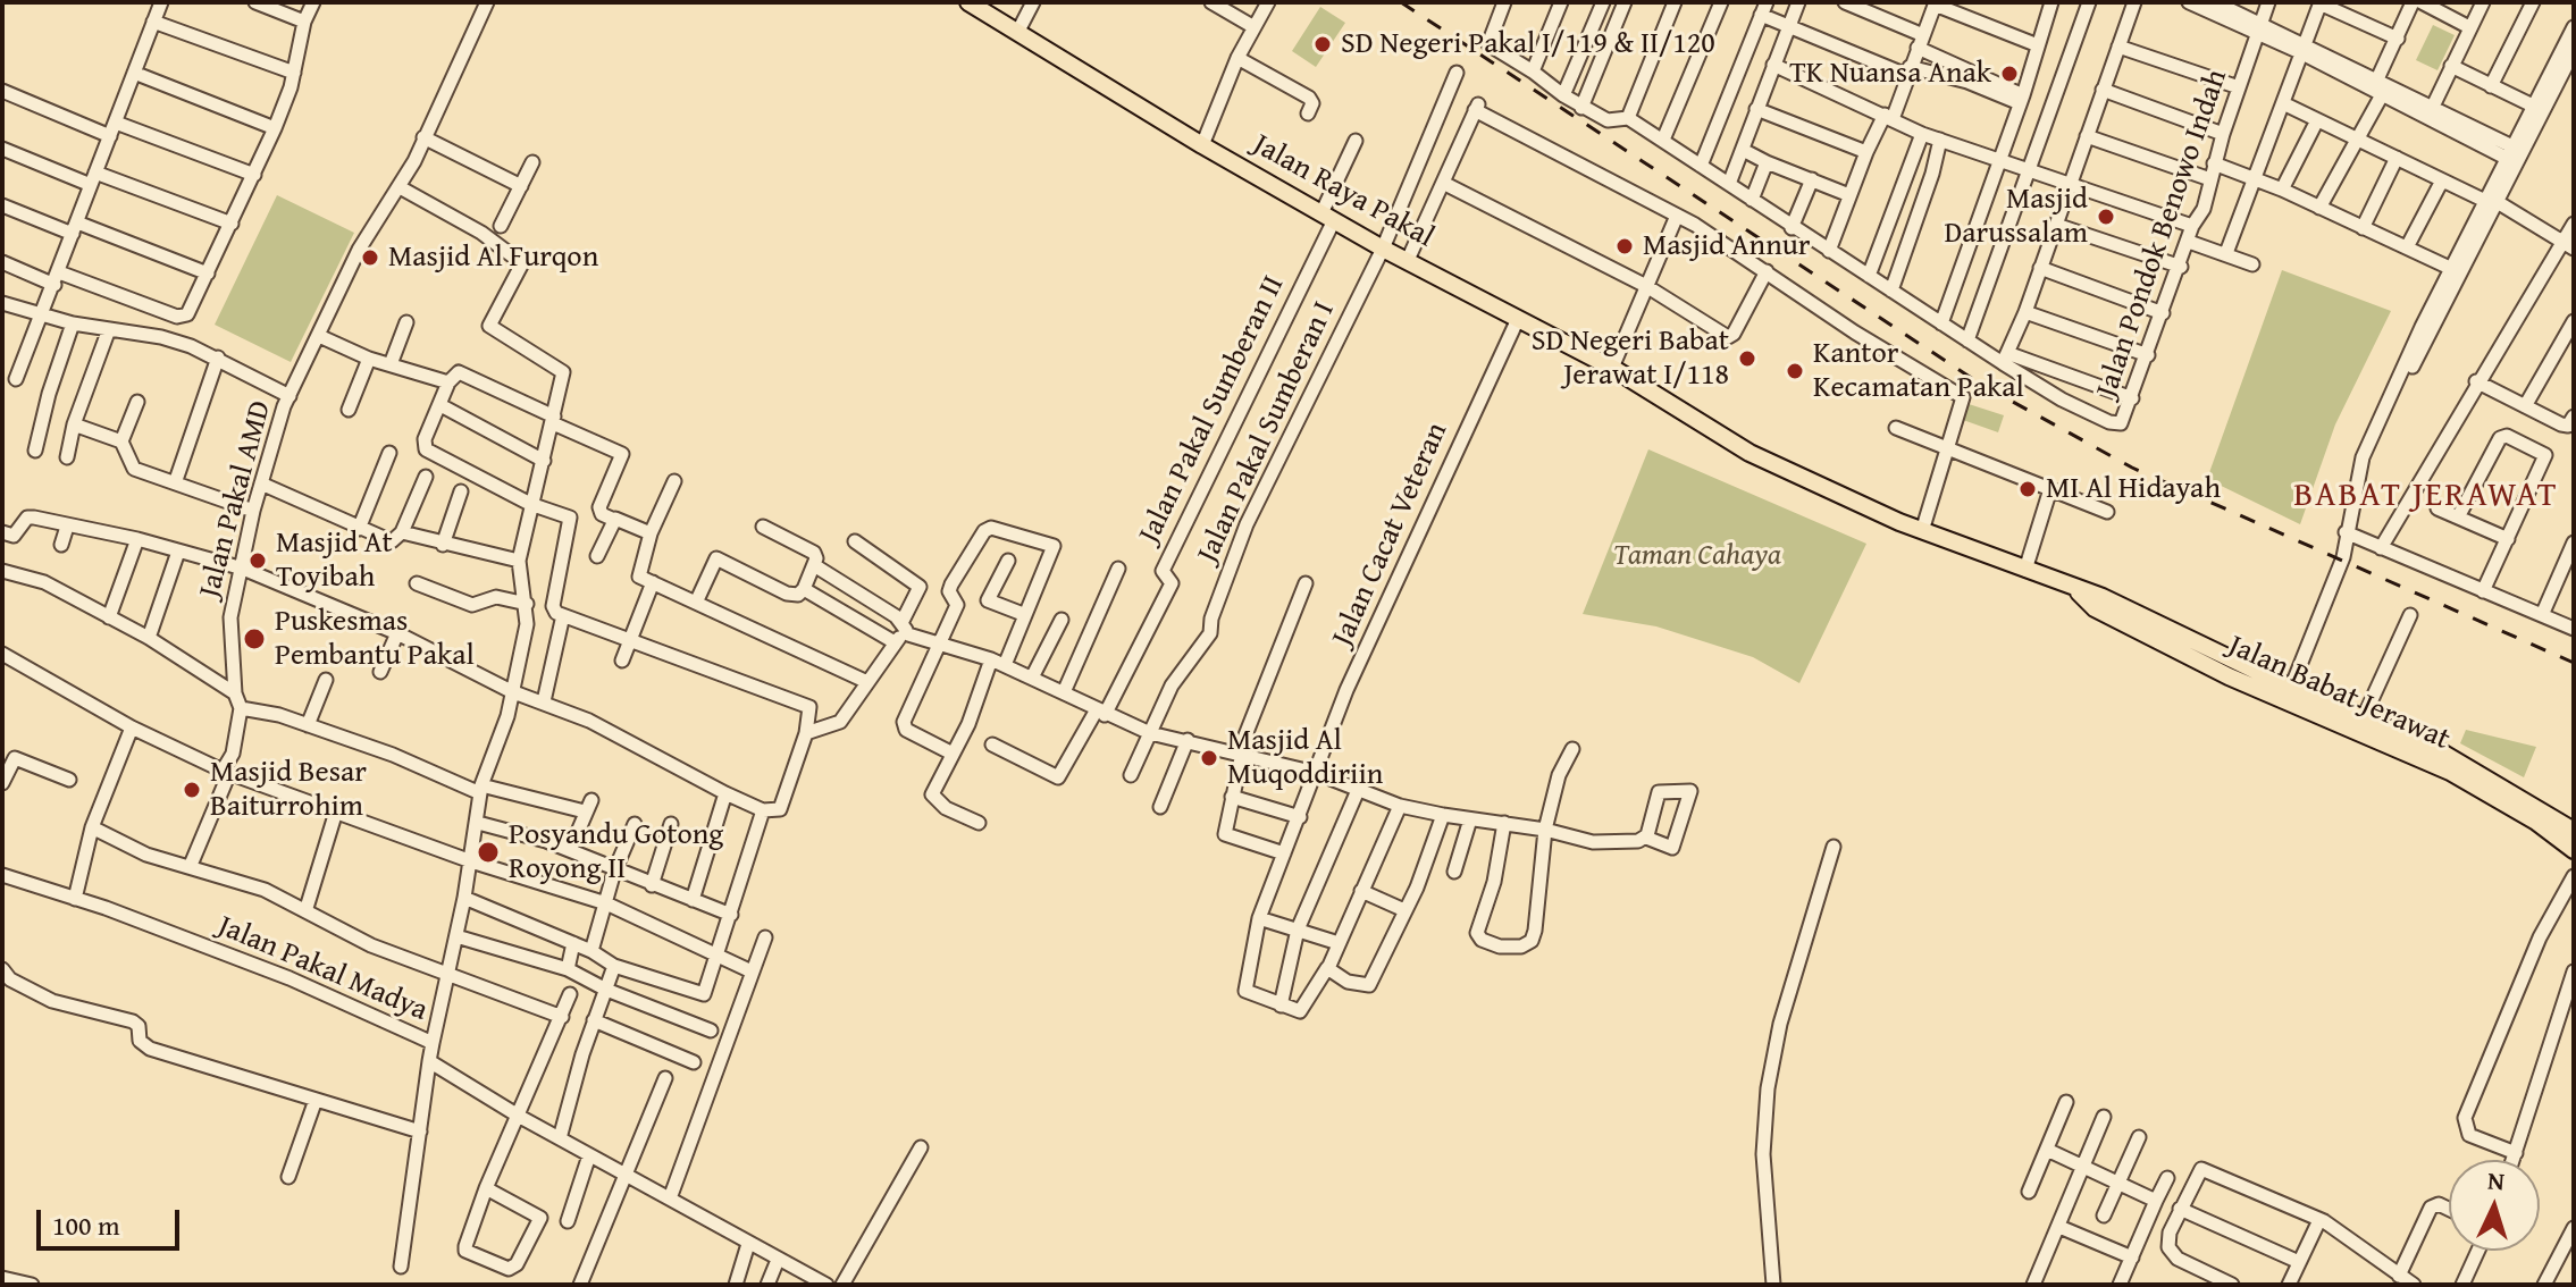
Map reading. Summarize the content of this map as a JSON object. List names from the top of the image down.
{
  "streets": {
    "main road": ["Jalan Raya Pakal", "Jalan Babat Jerawat"],
    "street": [
      "Jalan Pondok Benowo Indah",
      "Jalan Pakal Sumberan II",
      "Jalan Pakal Sumberan I",
      "Jalan Pakal AMD",
      "Jalan Cacat Veteran",
      "Jalan Pakal Madya"
    ]
  },
  "crossings": [
    ["Jalan Raya Pakal", "Jalan Pakal Sumberan II"],
    ["Jalan Raya Pakal", "Jalan Pakal Sumberan I"],
    ["Jalan Raya Pakal", "Jalan Cacat Veteran"],
    ["Jalan Raya Pakal", "Jalan Babat Jerawat"]
  ],
  "districts": ["BABAT JERAWAT"],
  "parks": ["Taman Cahaya"],
  "places": [
    "SD Negeri Pakal I/119 & II/120",
    "TK Nuansa Anak",
    "Masjid Darussalam",
    "Masjid Annur",
    "Masjid Al Furqon",
    "SD Negeri Babat Jerawat I/118",
    "Kantor Kecamatan Pakal",
    "MI Al Hidayah",
    "Masjid At Toyibah",
    "Puskesmas Pembantu Pakal",
    "Masjid Al Muqoddiriin",
    "Masjid Besar Baiturrohim",
    "Posyandu Gotong Royong II"
  ],
  "scale_bar": "100 m",
  "north": "top"
}
